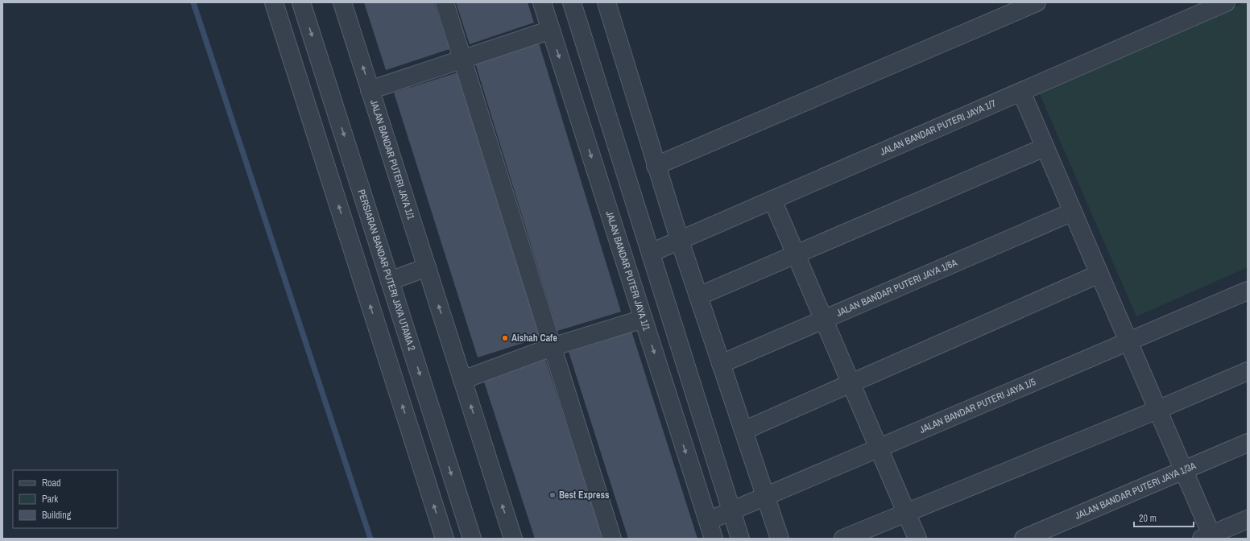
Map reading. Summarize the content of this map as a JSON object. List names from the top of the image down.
{
  "streets": {
    "street": [
      "JALAN BANDAR PUTERI JAYA 1/7",
      "JALAN BANDAR PUTERI JAYA 1/1",
      "PERSIARAN BANDAR PUTERI JAYA UTAMA 2",
      "JALAN BANDAR PUTERI JAYA 1/6A",
      "JALAN BANDAR PUTERI JAYA 1/5",
      "JALAN BANDAR PUTERI JAYA 1/3A"
    ]
  },
  "crossings": [
    ["JALAN BANDAR PUTERI JAYA 1/1", "JALAN BANDAR PUTERI JAYA 1/5"]
  ],
  "places": ["Aishah Cafe", "Best Express"],
  "legend": ["Road", "Park", "Building"],
  "scale_bar": "20 m"
}
